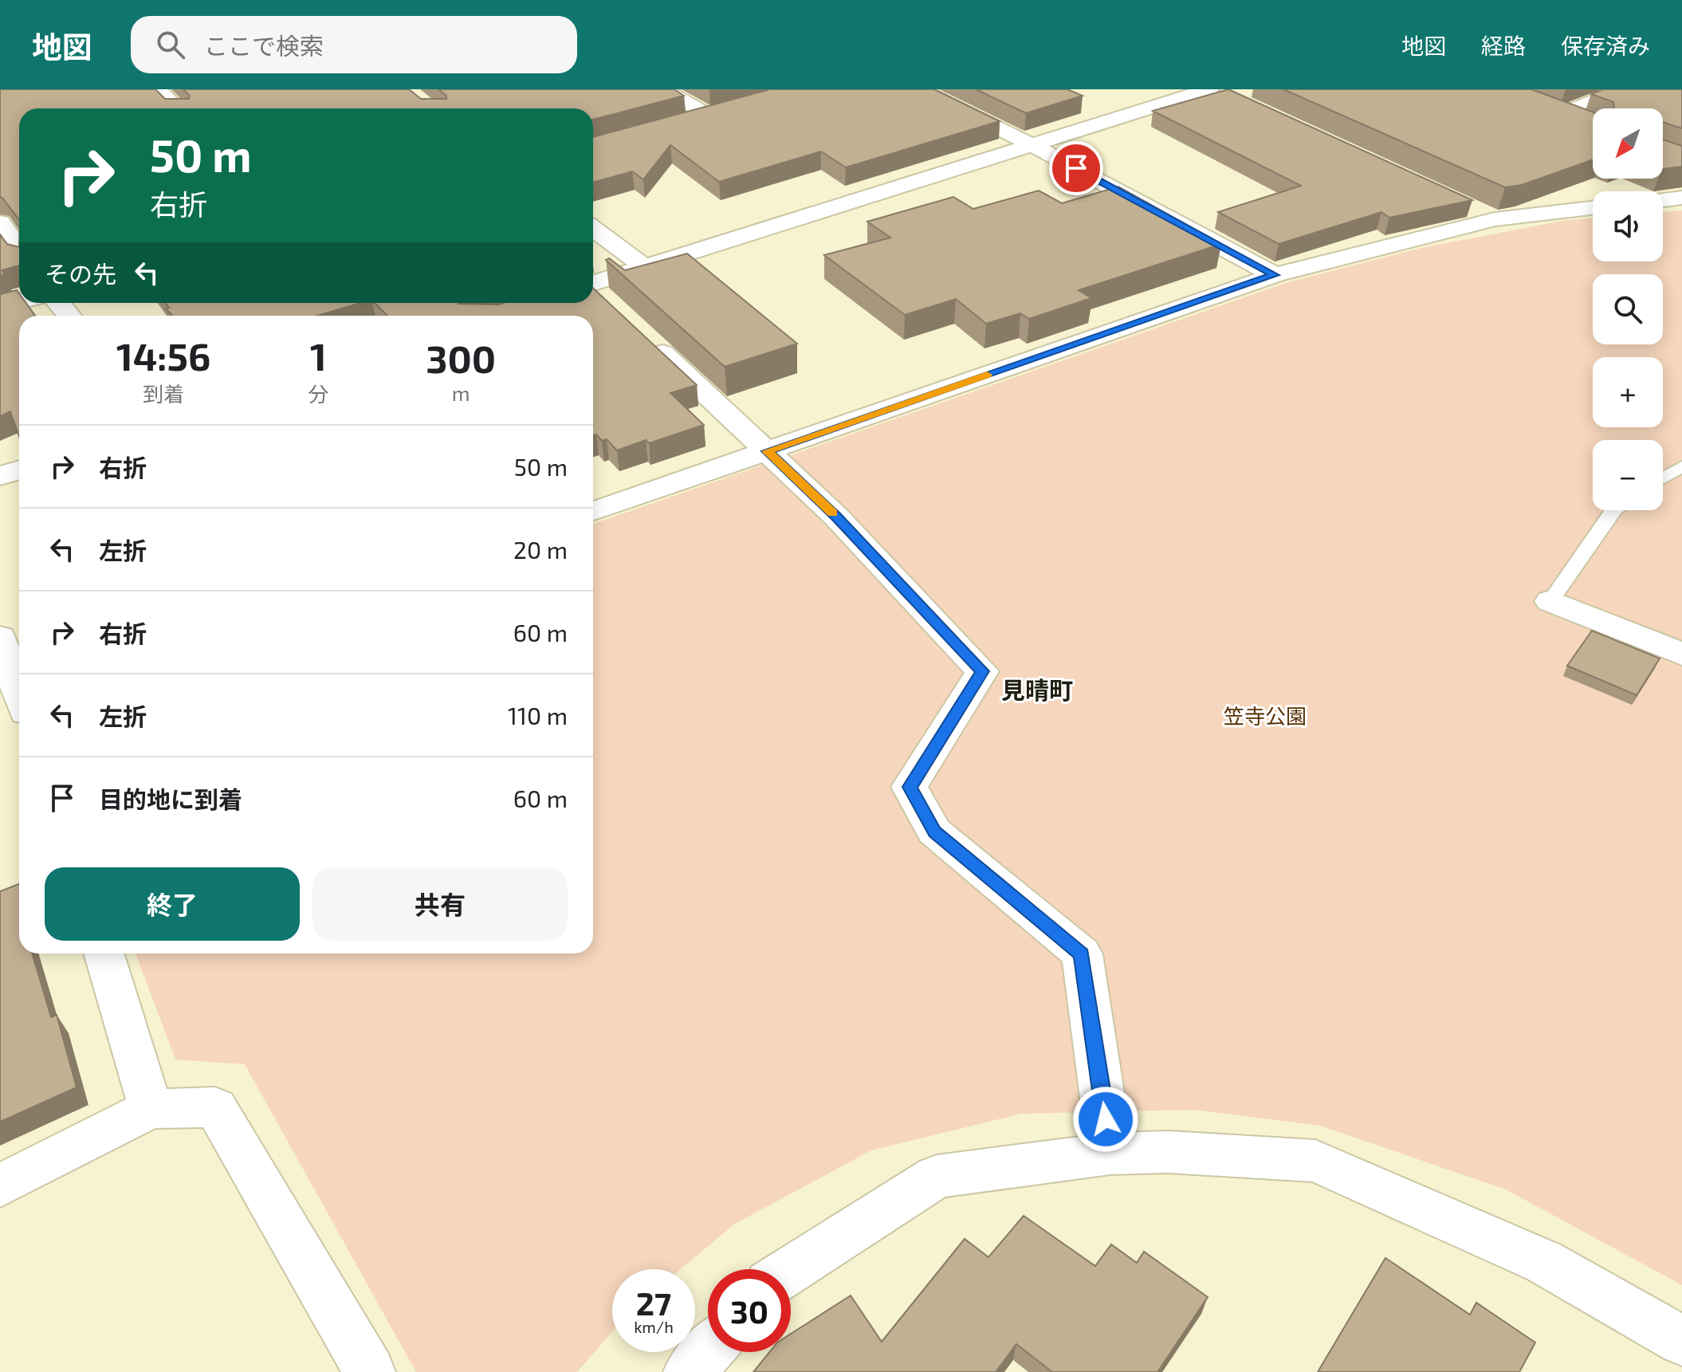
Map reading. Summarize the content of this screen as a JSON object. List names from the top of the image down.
{
  "districts": ["見晴町"],
  "parks": ["笠寺公園"],
  "north": "bottom left",
  "page": {
    "header": "地図",
    "search": "ここで検索",
    "nav": ["地図", "経路", "保存済み"],
    "map_buttons": ["+", "−"],
    "turn": ["50 m", "右折"],
    "then": "その先",
    "eta": [
      "14:56",
      "到着",
      "1",
      "分",
      "300",
      "m"
    ],
    "list": [
      {
        "name": "右折",
        "value": "50 m"
      },
      {
        "name": "左折",
        "value": "20 m"
      },
      {
        "name": "右折",
        "value": "60 m"
      },
      {
        "name": "左折",
        "value": "110 m"
      },
      {
        "name": "目的地に到着",
        "value": "60 m"
      }
    ],
    "buttons": ["終了", "共有"],
    "speed": "27 km/h",
    "limit": "30"
  }
}
